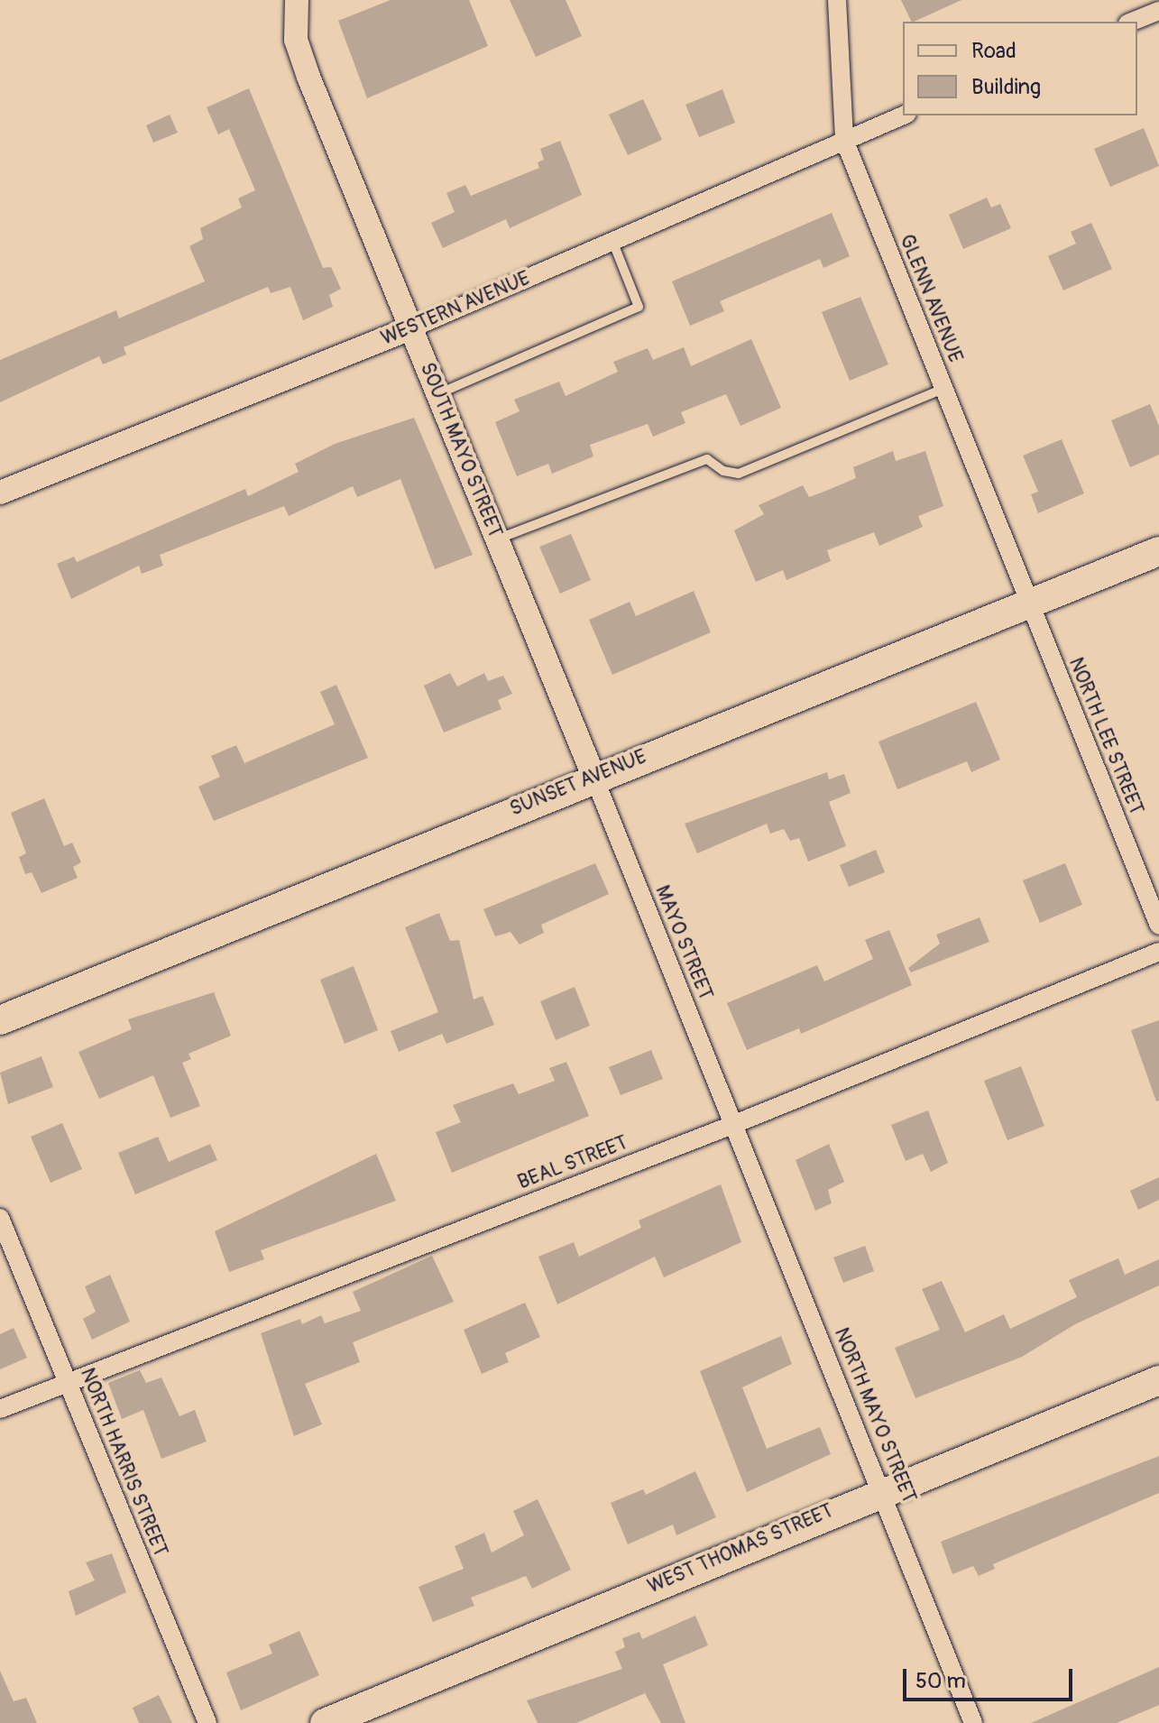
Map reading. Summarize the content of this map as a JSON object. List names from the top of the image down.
{
  "streets": {
    "main road": ["SUNSET AVENUE", "WEST THOMAS STREET"],
    "street": [
      "GLENN AVENUE",
      "WESTERN AVENUE",
      "SOUTH MAYO STREET",
      "NORTH LEE STREET",
      "MAYO STREET",
      "BEAL STREET",
      "NORTH MAYO STREET",
      "NORTH HARRIS STREET"
    ]
  },
  "crossings": [
    ["GLENN AVENUE", "WESTERN AVENUE"],
    ["GLENN AVENUE", "NORTH LEE STREET"],
    ["GLENN AVENUE", "SUNSET AVENUE"],
    ["WESTERN AVENUE", "SOUTH MAYO STREET"],
    ["SOUTH MAYO STREET", "SUNSET AVENUE"],
    ["SOUTH MAYO STREET", "MAYO STREET"],
    ["NORTH LEE STREET", "SUNSET AVENUE"],
    ["SUNSET AVENUE", "MAYO STREET"],
    ["MAYO STREET", "BEAL STREET"],
    ["MAYO STREET", "NORTH MAYO STREET"],
    ["BEAL STREET", "NORTH MAYO STREET"],
    ["BEAL STREET", "NORTH HARRIS STREET"],
    ["NORTH MAYO STREET", "WEST THOMAS STREET"]
  ],
  "legend": ["Road", "Building"],
  "scale_bar": "50 m"
}
